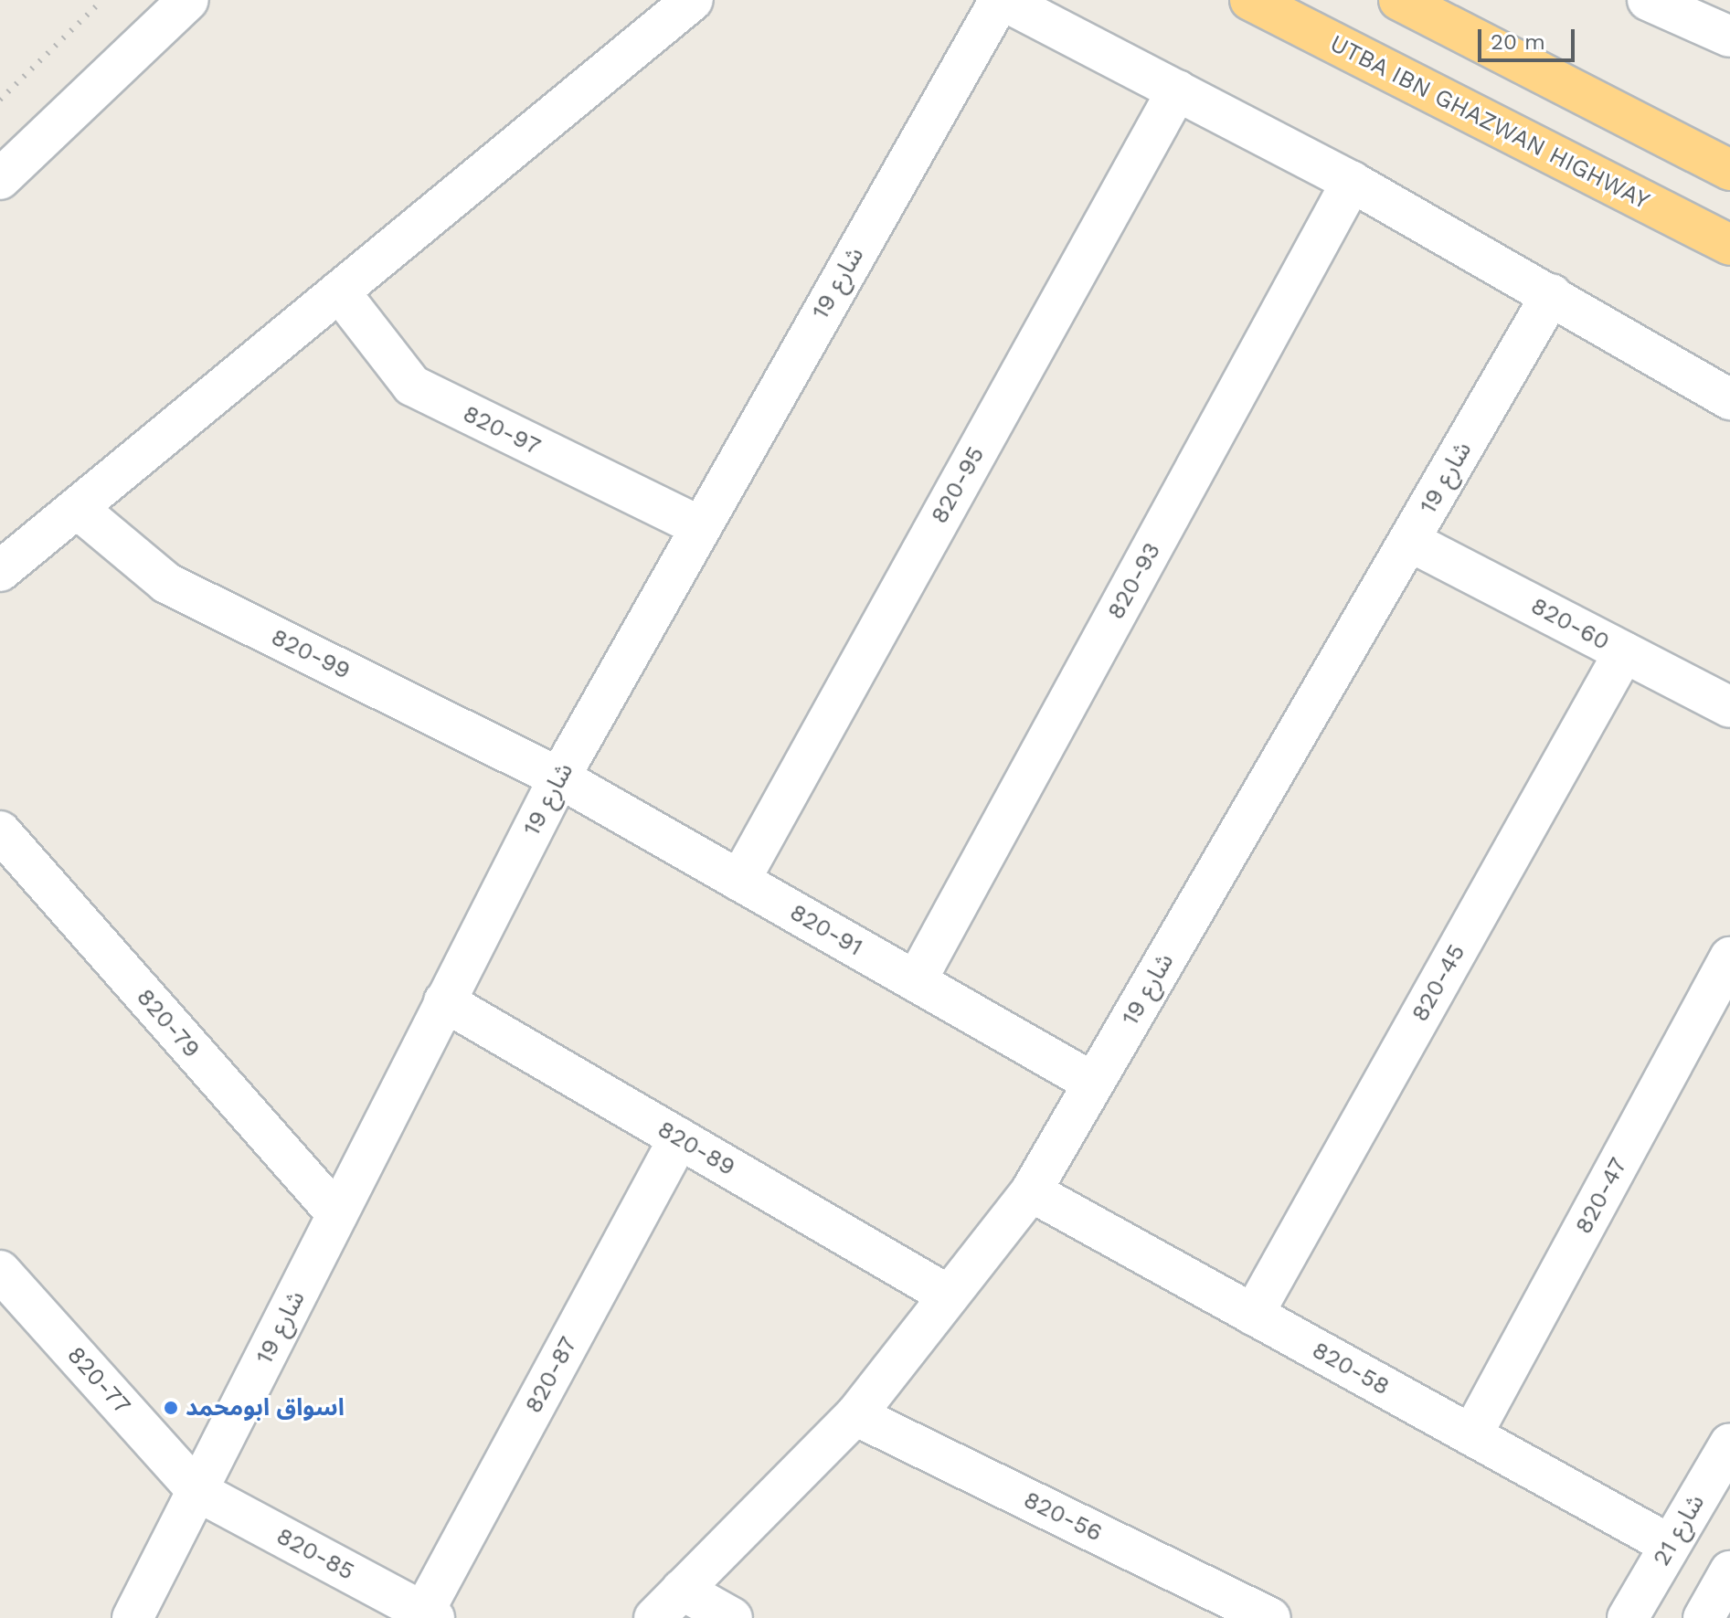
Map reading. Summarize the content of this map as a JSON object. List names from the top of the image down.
{
  "streets": {
    "highway": ["UTBA IBN GHAZWAN HIGHWAY"],
    "street": [
      "شارع 19",
      "820-97",
      "820-95",
      "820-93",
      "820-60",
      "820-99",
      "820-91",
      "820-45",
      "820-79",
      "820-89",
      "820-47",
      "820-58",
      "820-87",
      "820-77",
      "820-56",
      "شارع 21",
      "820-85"
    ]
  },
  "crossings": [
    ["شارع 19", "820-97"],
    ["شارع 19", "820-60"],
    ["شارع 19", "820-99"],
    ["شارع 19", "820-91"],
    ["شارع 19", "820-79"],
    ["شارع 19", "820-89"],
    ["شارع 19", "820-58"],
    ["شارع 19", "820-77"],
    ["شارع 19", "820-56"],
    ["شارع 19", "820-85"],
    ["820-95", "820-91"],
    ["820-93", "820-91"],
    ["820-60", "820-45"],
    ["820-99", "820-91"],
    ["820-45", "820-58"],
    ["820-89", "820-87"],
    ["820-47", "820-58"],
    ["820-58", "شارع 21"],
    ["820-87", "820-85"],
    ["820-77", "820-85"]
  ],
  "places": ["اسواق ابومحمد"],
  "scale_bar": "20 m"
}
